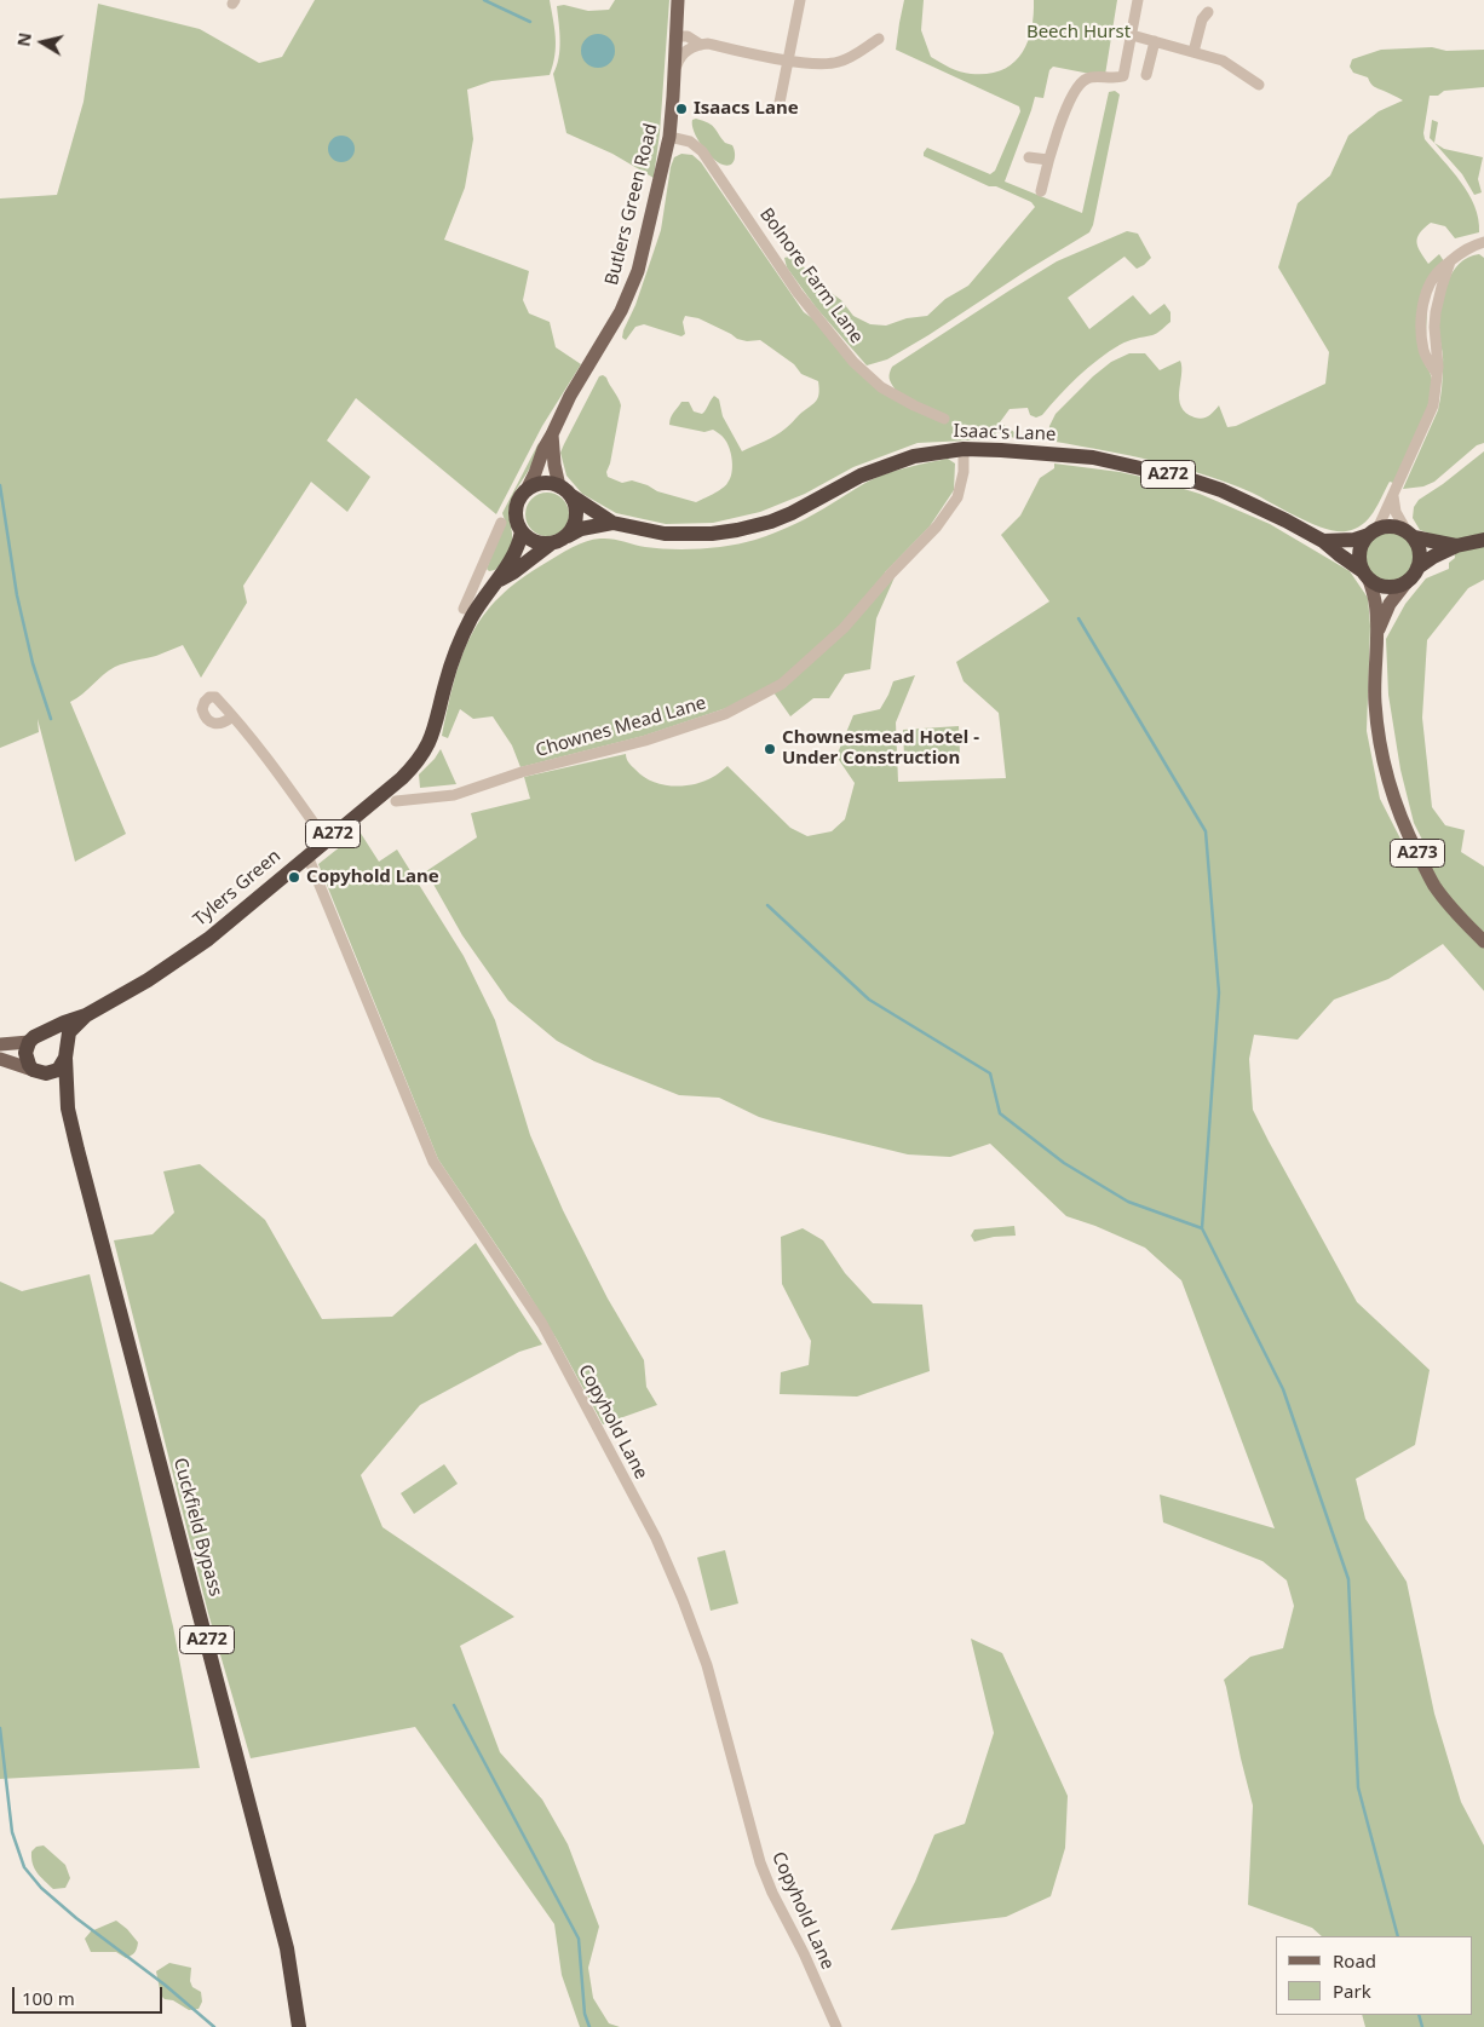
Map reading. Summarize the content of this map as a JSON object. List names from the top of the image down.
{
  "streets": {
    "highway": [
      "Isaac's Lane",
      "A272",
      "Tylers Green",
      "Cuckfield Bypass"
    ],
    "main road": ["Butlers Green Road", "A273"],
    "street": ["Bolnore Farm Lane", "Chownes Mead Lane", "Copyhold Lane"]
  },
  "crossings": [
    ["Butlers Green Road", "Bolnore Farm Lane"],
    ["Butlers Green Road", "Isaac's Lane"],
    ["Butlers Green Road", "Tylers Green"],
    ["Isaac's Lane", "Chownes Mead Lane"],
    ["Isaac's Lane", "A273"],
    ["Isaac's Lane", "Tylers Green"],
    ["Tylers Green", "Copyhold Lane"],
    ["Tylers Green", "Cuckfield Bypass"]
  ],
  "parks": ["Beech Hurst"],
  "places": ["Isaacs Lane", "Chownesmead Hotel - Under Construction", "Copyhold Lane"],
  "legend": ["Road", "Park"],
  "scale_bar": "100 m",
  "north": "left"
}
